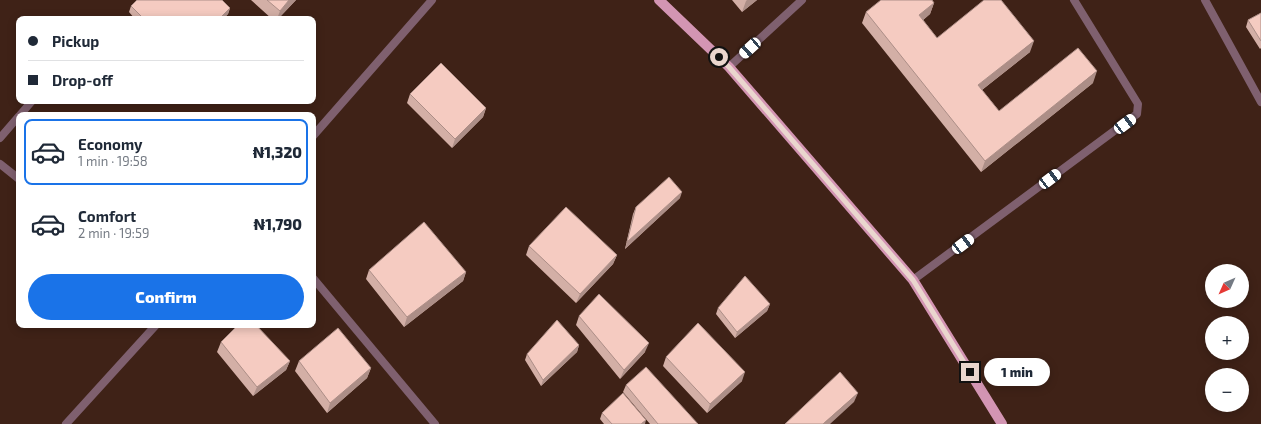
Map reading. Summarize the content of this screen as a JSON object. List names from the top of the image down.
{
  "north": "bottom left",
  "page": {
    "banner": ["Pickup", "Drop-off"],
    "list": [
      {
        "name": "Economy",
        "note": "1 min · 19:58",
        "value": "₦1,320"
      },
      {
        "name": "Comfort",
        "note": "2 min · 19:59",
        "value": "₦1,790"
      }
    ],
    "map_buttons": ["+", "−"],
    "buttons": "Confirm",
    "bubble": "1 min"
  }
}
